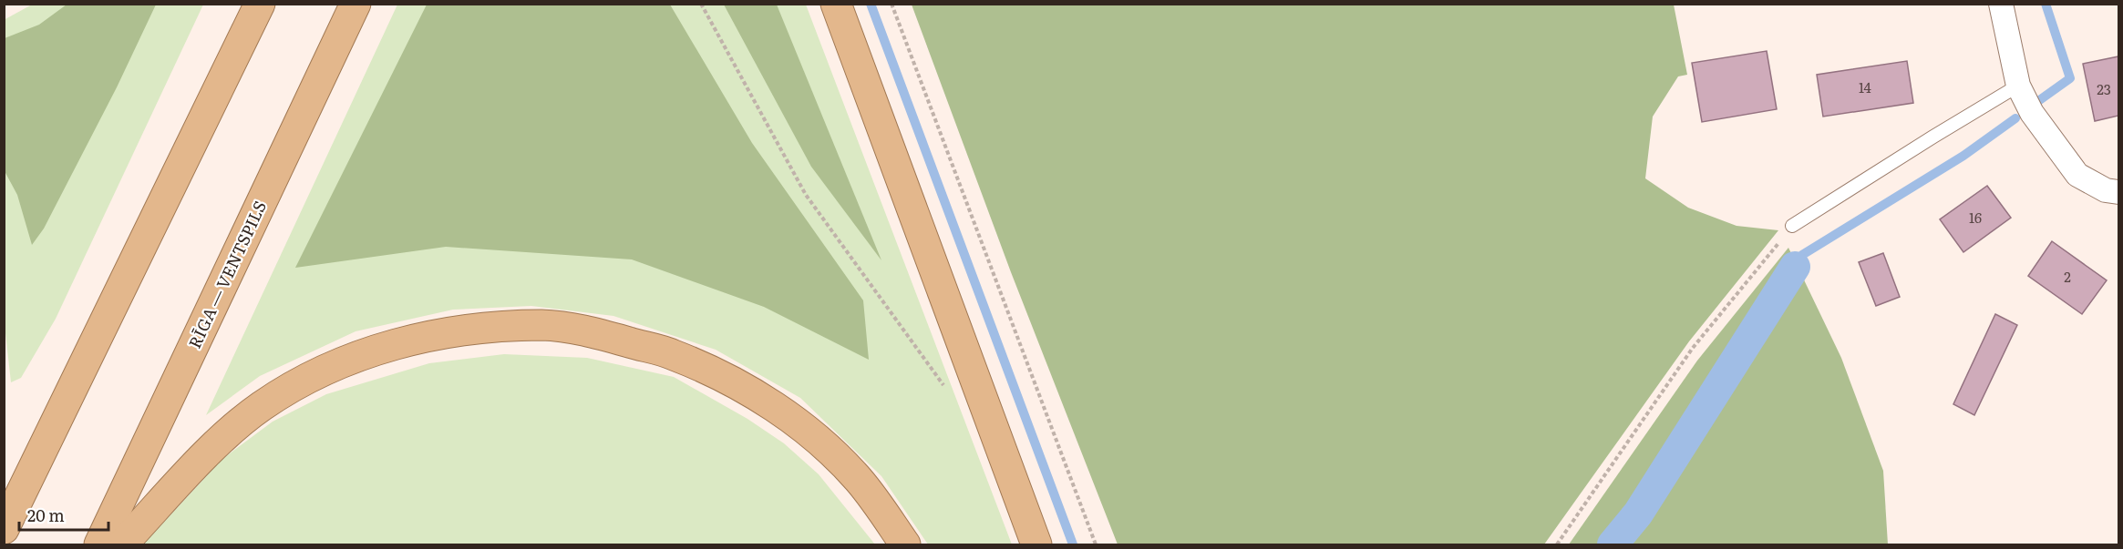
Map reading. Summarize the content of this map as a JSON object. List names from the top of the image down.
{
  "streets": {
    "highway": ["RĪGA — VENTSPILS"]
  },
  "house_numbers": [
    "14",
    "23",
    "16",
    "2"
  ],
  "scale_bar": "20 m"
}
